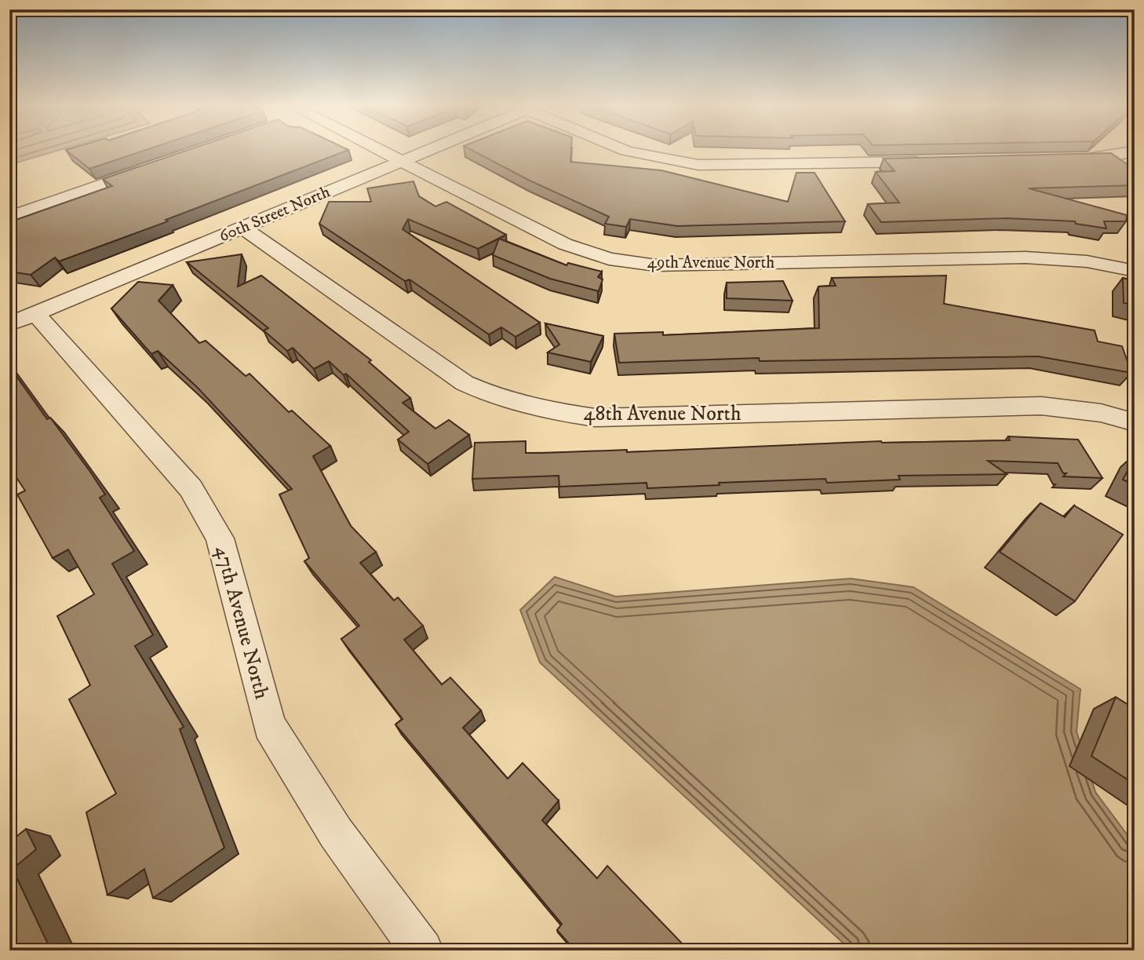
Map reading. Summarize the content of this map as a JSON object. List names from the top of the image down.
{
  "streets": {
    "street": [
      "60th Street North",
      "49th Avenue North",
      "48th Avenue North",
      "47th Avenue North"
    ]
  },
  "crossings": [
    ["60th Street North", "49th Avenue North"],
    ["60th Street North", "48th Avenue North"],
    ["60th Street North", "47th Avenue North"]
  ]
}
